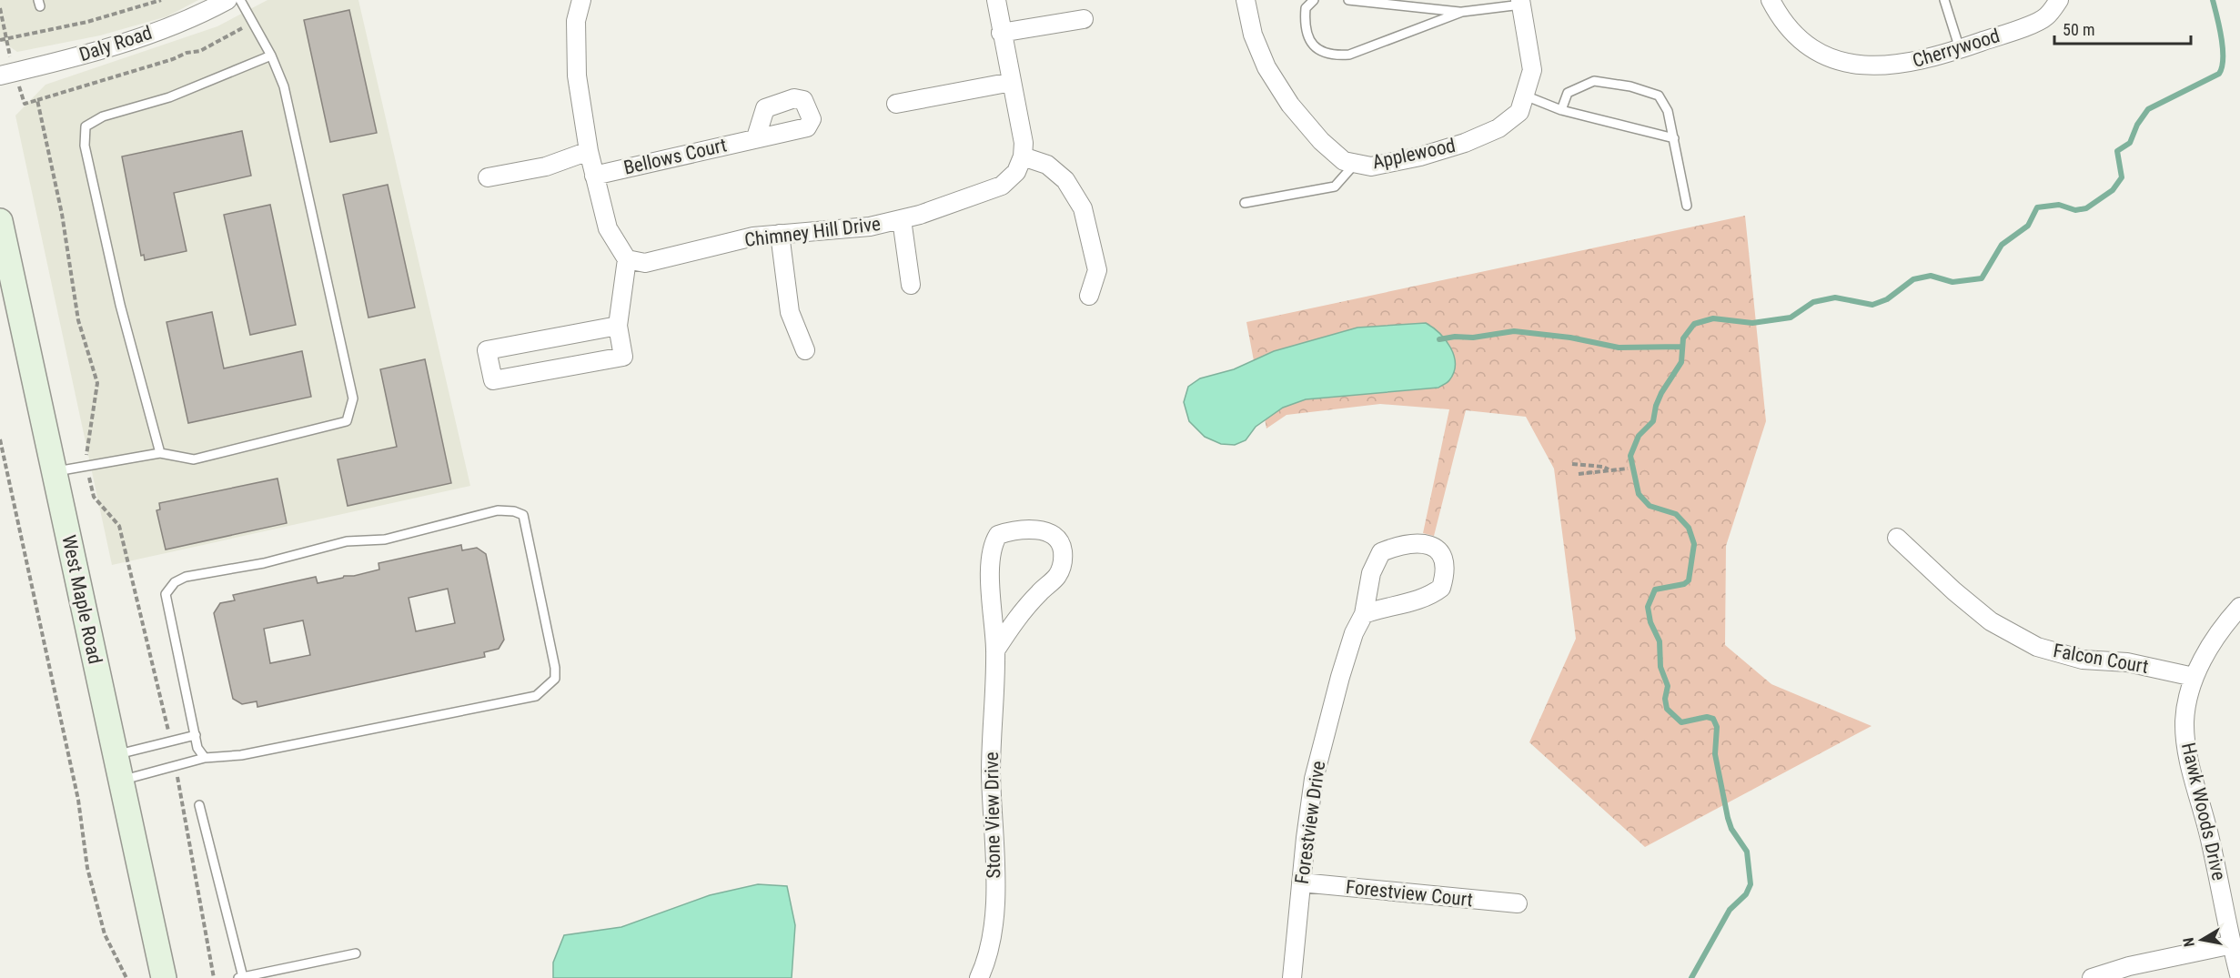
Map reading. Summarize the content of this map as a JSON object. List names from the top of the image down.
{
  "streets": {
    "main road": ["West Maple Road"],
    "street": [
      "Daly Road",
      "Cherrywood",
      "Applewood",
      "Bellows Court",
      "Chimney Hill Drive",
      "Falcon Court",
      "Hawk Woods Drive",
      "Stone View Drive",
      "Forestview Drive",
      "Forestview Court"
    ]
  },
  "crossings": [
    ["Falcon Court", "Hawk Woods Drive"],
    ["Forestview Drive", "Forestview Court"]
  ],
  "scale_bar": "50 m",
  "north": "left"
}
